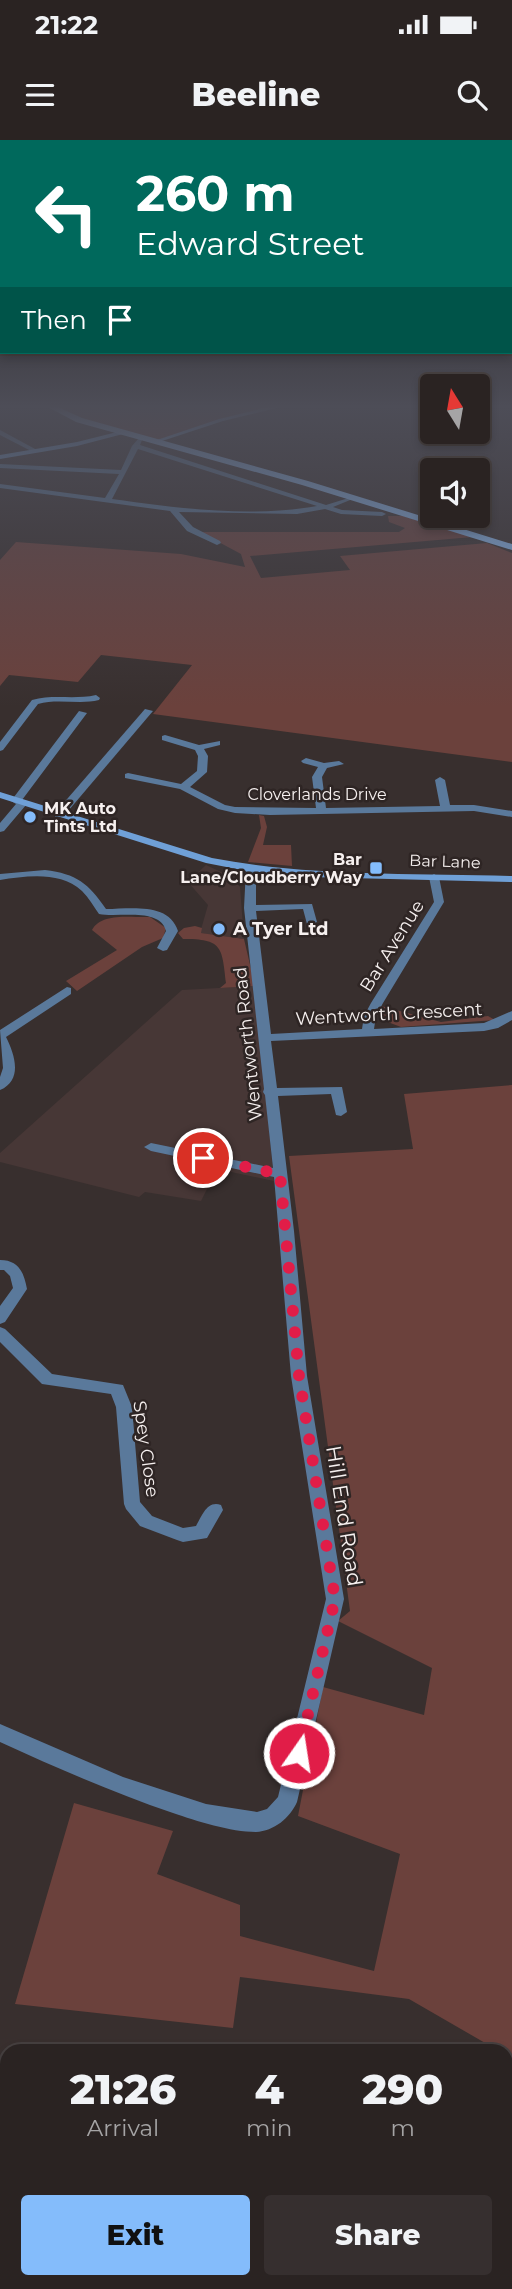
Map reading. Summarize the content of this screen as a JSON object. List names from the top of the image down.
{
  "streets": {
    "main road": ["Bar Lane"],
    "street": [
      "Cloverlands Drive",
      "Bar Avenue",
      "Wentworth Crescent",
      "Wentworth Road",
      "Spey Close",
      "Hill End Road"
    ]
  },
  "crossings": [
    ["Bar Lane", "Bar Avenue"],
    ["Bar Lane", "Wentworth Road"],
    ["Bar Avenue", "Wentworth Crescent"],
    ["Wentworth Crescent", "Wentworth Road"],
    ["Wentworth Road", "Hill End Road"]
  ],
  "places": {
    "other": ["MK Auto Tints Ltd", "A Tyer Ltd"],
    "transit": ["Bar Lane/Cloudberry Way"]
  },
  "north": "top",
  "page": {
    "status": "21:22",
    "header": "Beeline",
    "turn": ["260 m", "Edward Street"],
    "then": "Then",
    "eta": [
      "21:26",
      "Arrival",
      "4",
      "min",
      "290",
      "m"
    ],
    "buttons": ["Exit", "Share"]
  }
}
